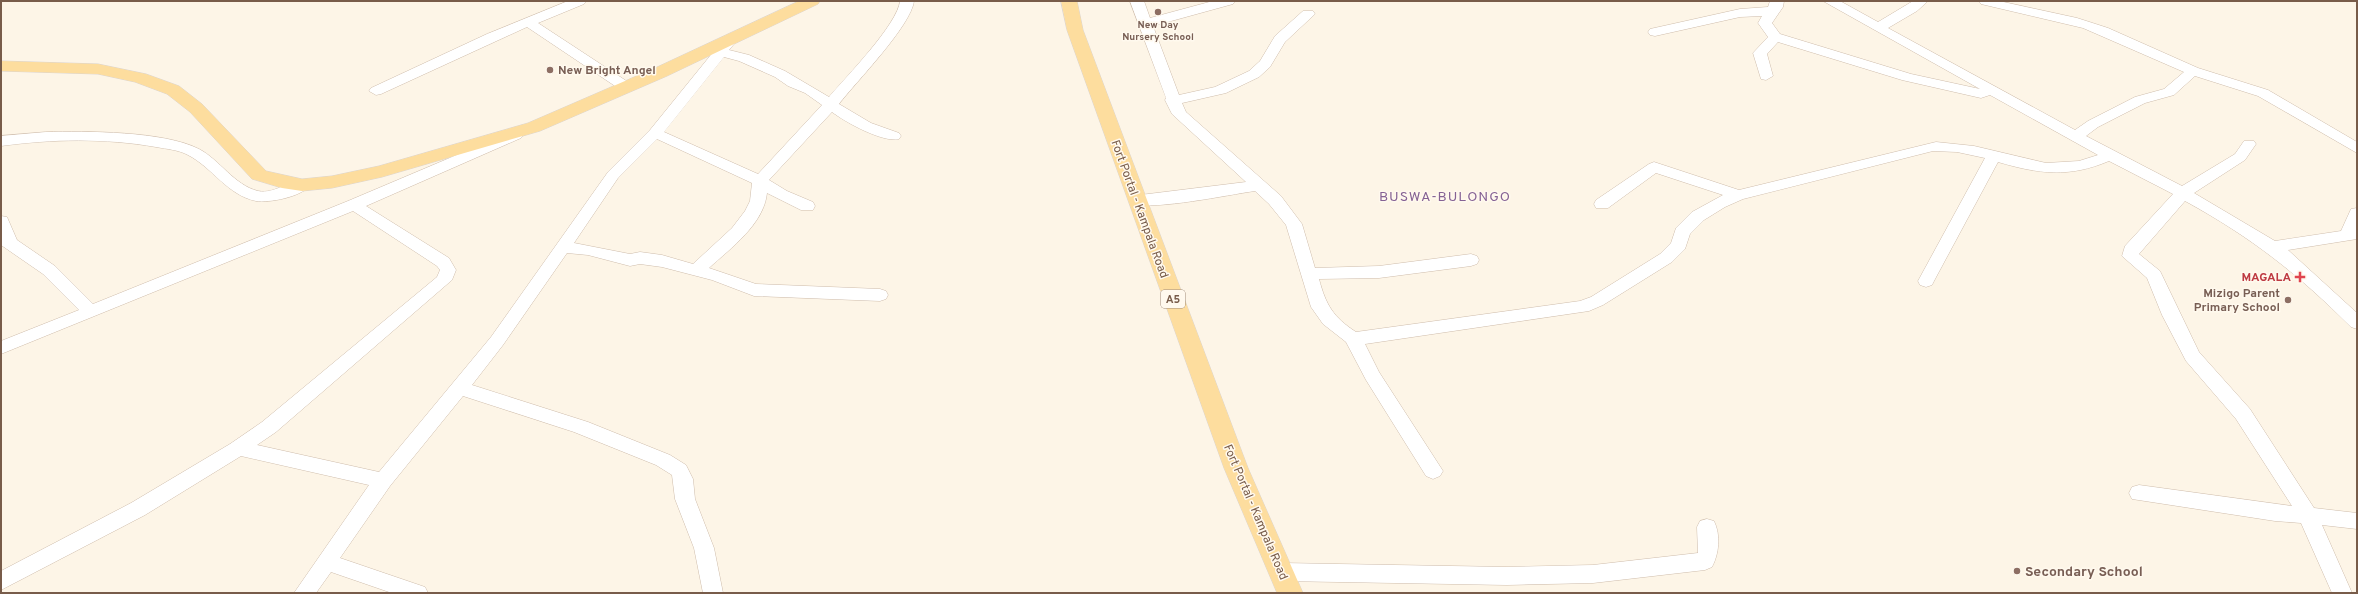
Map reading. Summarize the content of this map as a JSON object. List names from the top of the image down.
{
  "streets": {
    "main road": ["Fort Portal - Kampala Road", "A5"]
  },
  "districts": ["BUSWA-BULONGO"],
  "places": {
    "other": [
      "New Day Nursery School",
      "New Bright Angel",
      "Mizigo Parent Primary School",
      "Secondary School"
    ],
    "health": ["MAGALA"]
  }
}
